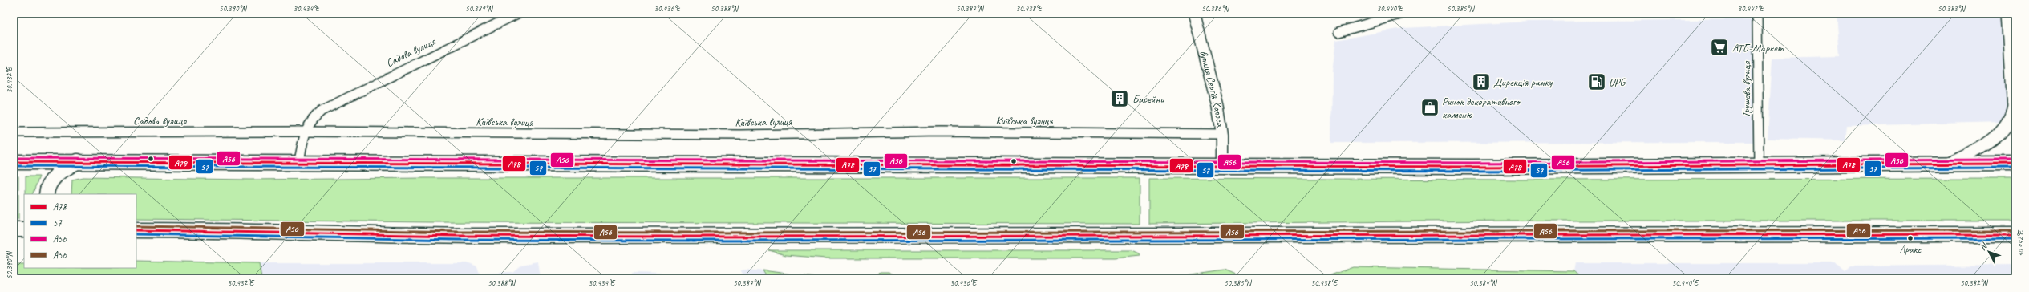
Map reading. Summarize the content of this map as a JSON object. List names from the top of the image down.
{
  "streets": {
    "street": [
      "Садова вулиця",
      "вулиця Сергія Колоса",
      "Грушева вулиця",
      "Київська вулиця"
    ]
  },
  "crossings": [
    ["Садова вулиця", "Київська вулиця"],
    ["вулиця Сергія Колоса", "Київська вулиця"]
  ],
  "places": {
    "supermarket": ["АТБ-Маркет"],
    "building": ["Дирекція ринку", "Басейни"],
    "fuel station": ["UPG"],
    "shop": ["Ринок декоративного каменю"],
    "other": ["Аракс"]
  },
  "lines": [
    "transit line А56",
    "transit line А78",
    "transit line 57",
    "transit line A56"
  ],
  "legend": [
    "А78",
    "57",
    "А56",
    "A56"
  ],
  "north": "top left",
  "coordinates": [
    "50.390°N",
    "30.434°E",
    "50.389°N",
    "30.436°E",
    "50.388°N",
    "50.387°N",
    "30.438°E",
    "50.386°N",
    "30.440°E",
    "50.385°N",
    "30.442°E",
    "50.383°N",
    "30.432°E",
    "50.384°N",
    "50.382°N"
  ]
}
